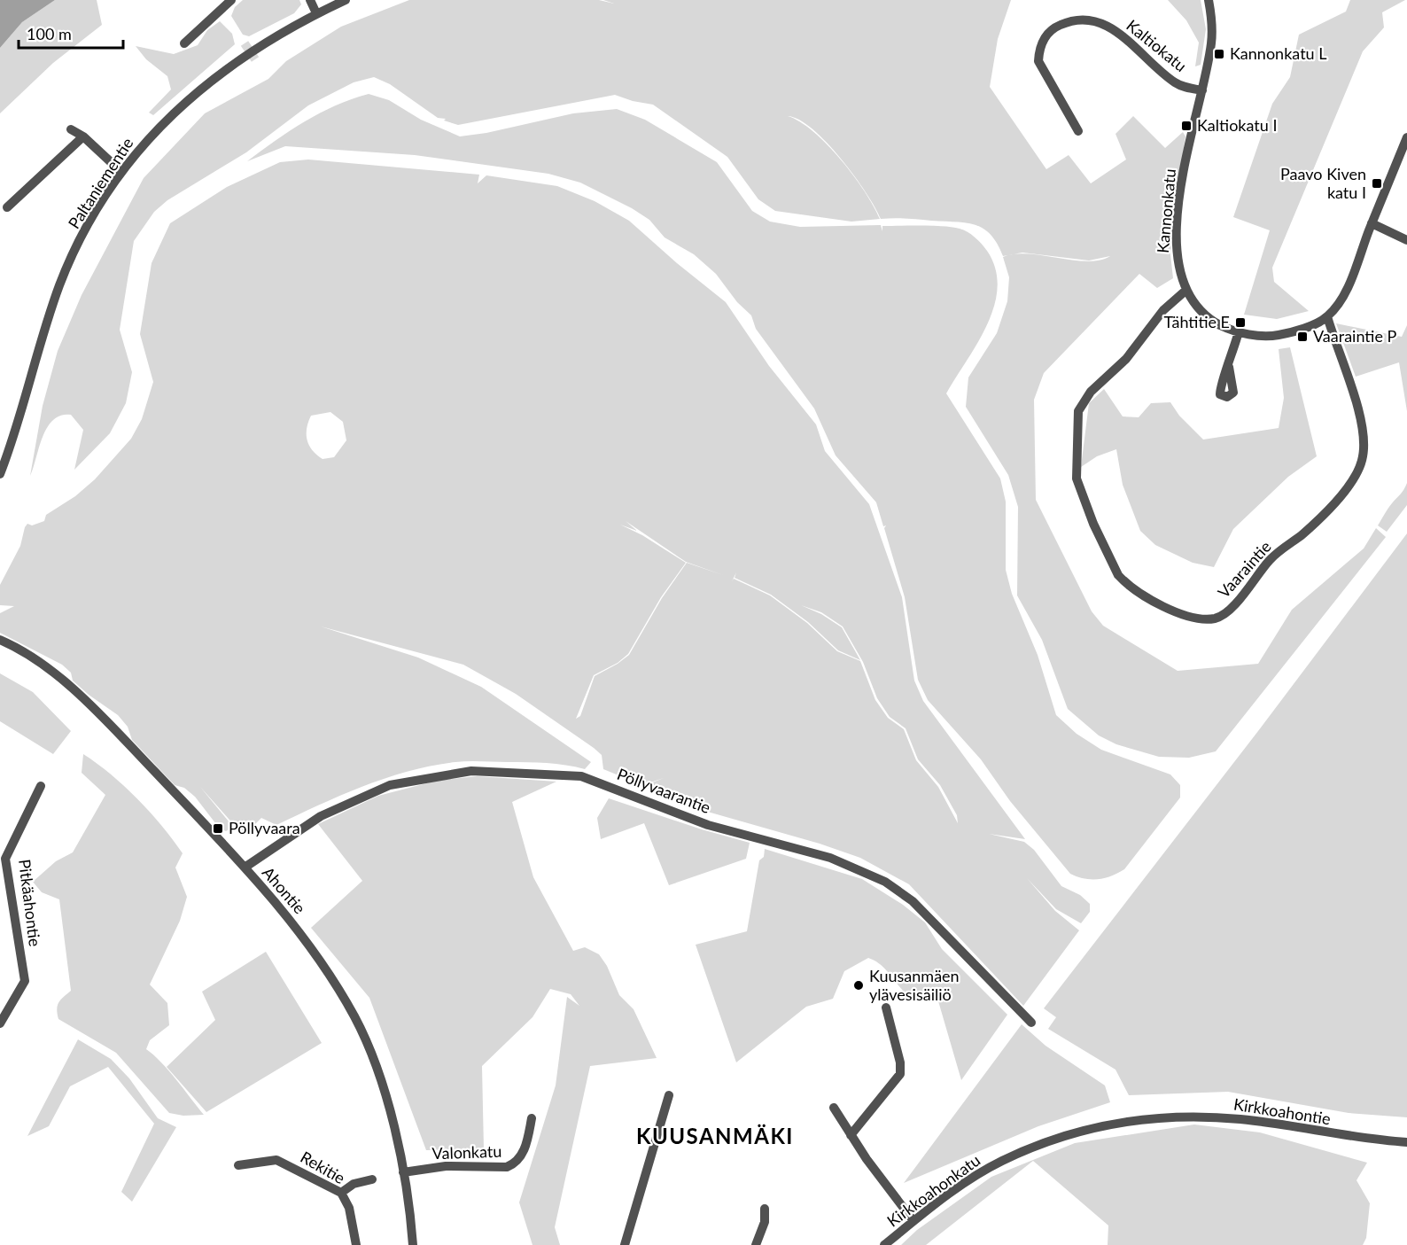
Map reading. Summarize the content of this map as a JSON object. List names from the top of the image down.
{
  "streets": {
    "street": [
      "Kaltiokatu",
      "Paltaniementie",
      "Kannonkatu",
      "Vaaraintie",
      "Pöllyvaarantie",
      "Ahontie",
      "Pitkäahontie",
      "Kirkkoahontie",
      "Valonkatu",
      "Rekitie",
      "Kirkkoahonkatu"
    ]
  },
  "crossings": [
    ["Kaltiokatu", "Kannonkatu"],
    ["Kannonkatu", "Vaaraintie"],
    ["Pöllyvaarantie", "Ahontie"],
    ["Ahontie", "Valonkatu"],
    ["Kirkkoahontie", "Kirkkoahonkatu"]
  ],
  "districts": ["KUUSANMÄKI"],
  "places": {
    "transit": [
      "Kannonkatu L",
      "Kaltiokatu I",
      "Paavo Kiven katu I",
      "Tähtitie E",
      "Vaaraintie P",
      "Pöllyvaara"
    ],
    "other": ["Kuusanmäen ylävesisäiliö"]
  },
  "scale_bar": "100 m"
}
